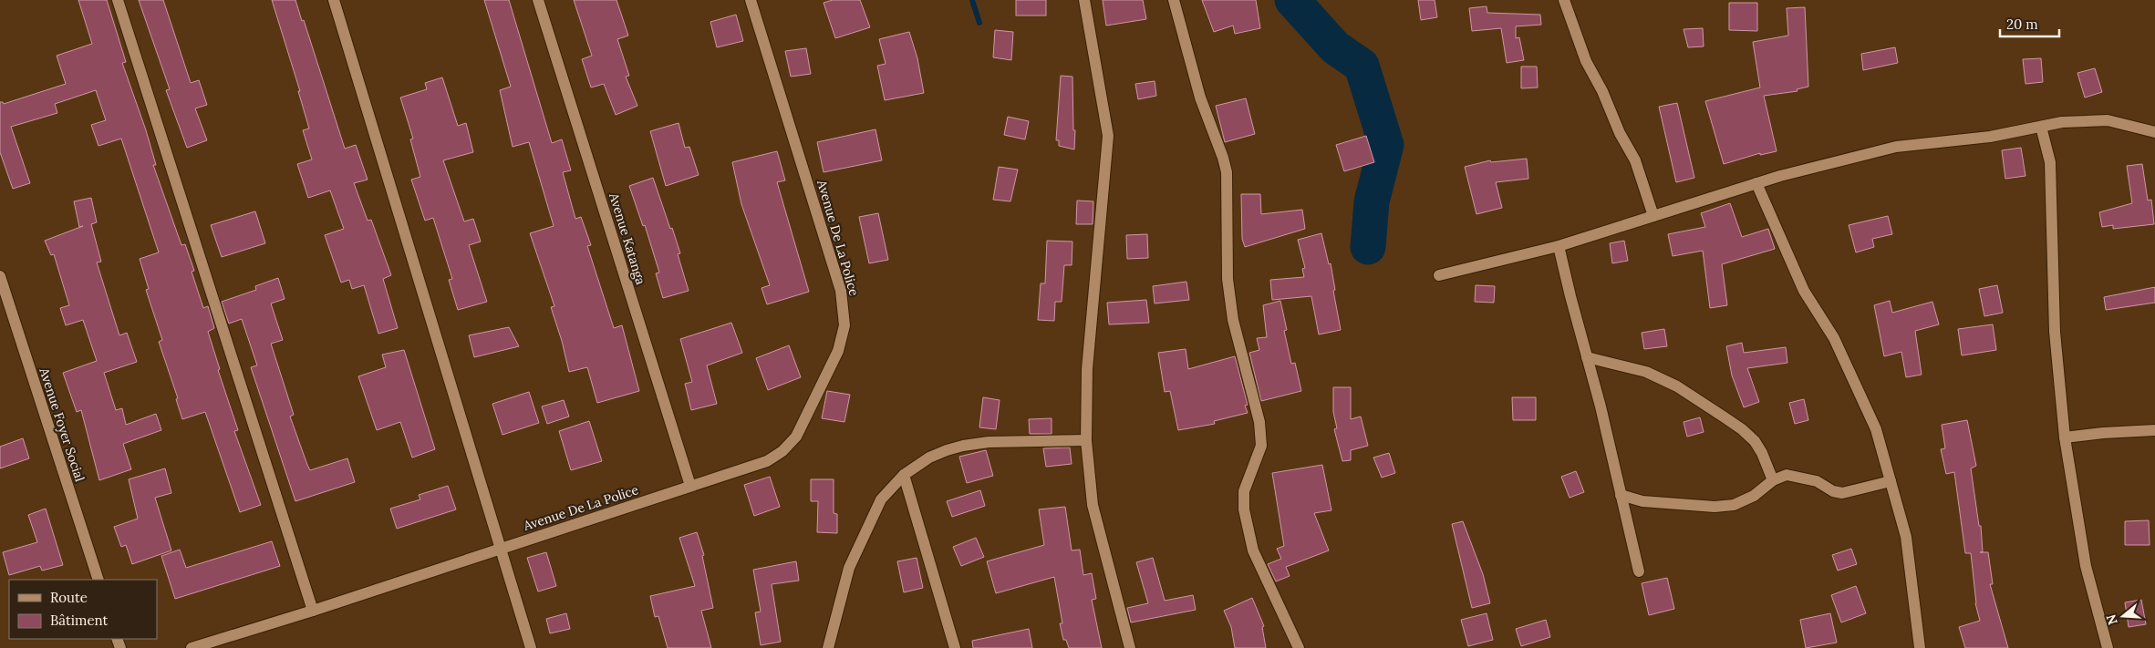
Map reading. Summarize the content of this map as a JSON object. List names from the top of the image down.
{
  "streets": {
    "street": ["Avenue De La Police", "Avenue Katanga", "Avenue Foyer Social"]
  },
  "crossings": [
    ["Avenue De La Police", "Avenue Katanga"]
  ],
  "legend": ["Route", "Bâtiment"],
  "scale_bar": "20 m",
  "north": "left"
}
